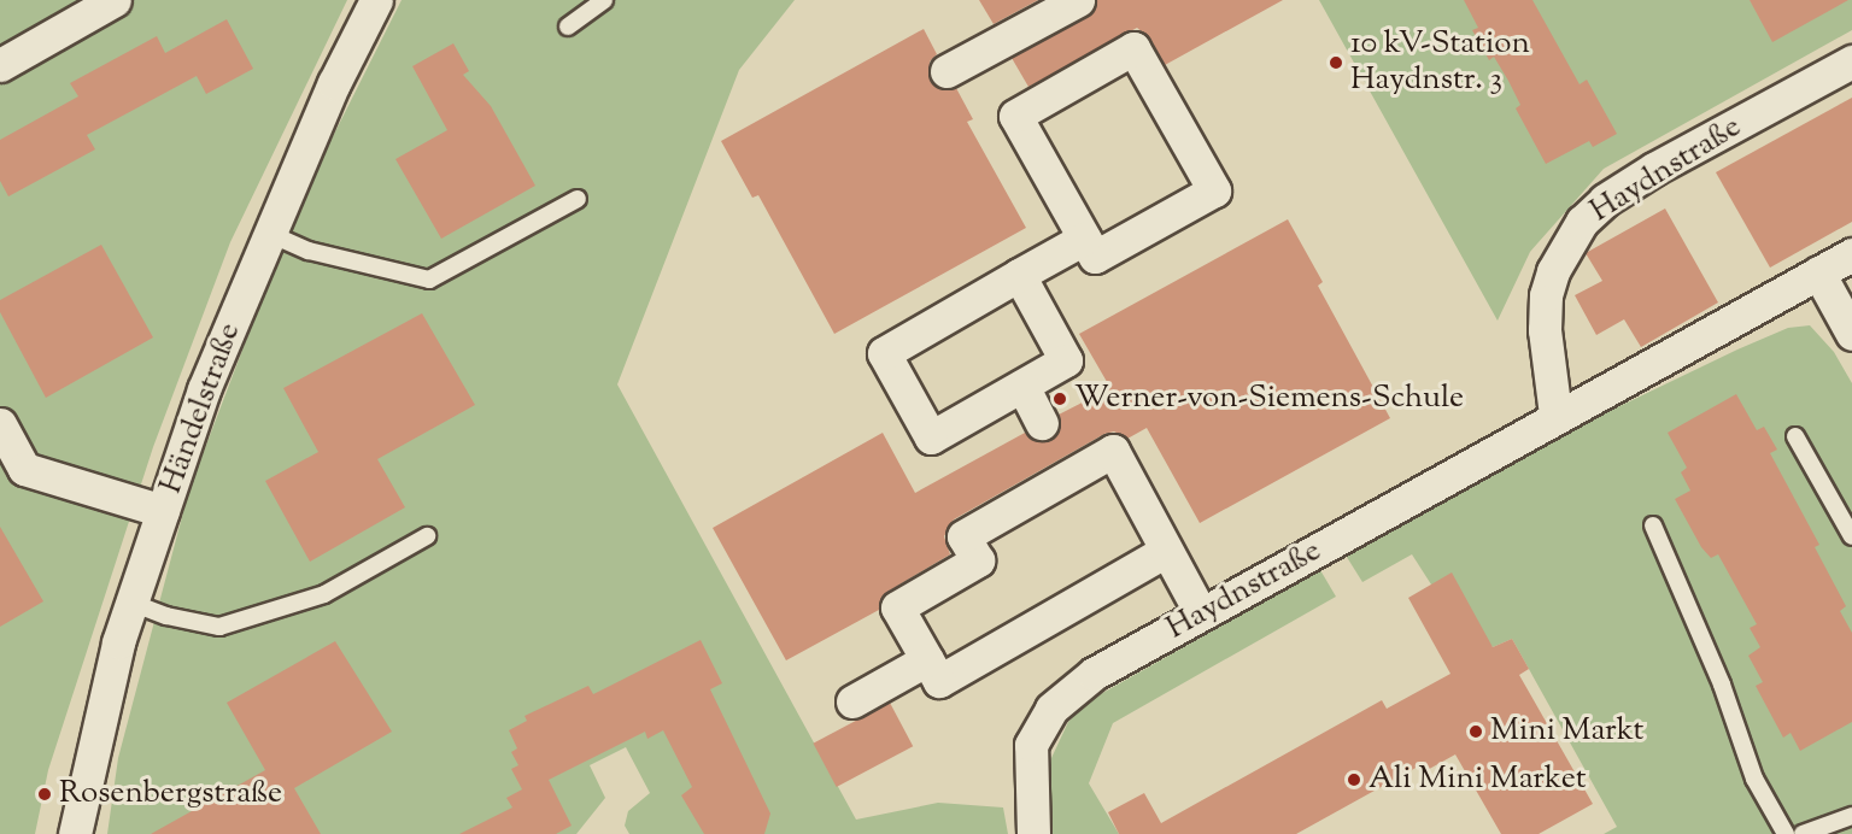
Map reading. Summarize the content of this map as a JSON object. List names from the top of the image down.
{
  "streets": {
    "street": ["Haydnstraße", "Händelstraße"]
  },
  "places": [
    "10 kV-Station Haydnstr. 3",
    "Werner-von-Siemens-Schule",
    "Mini Markt",
    "Ali Mini Market",
    "Rosenbergstraße"
  ]
}
